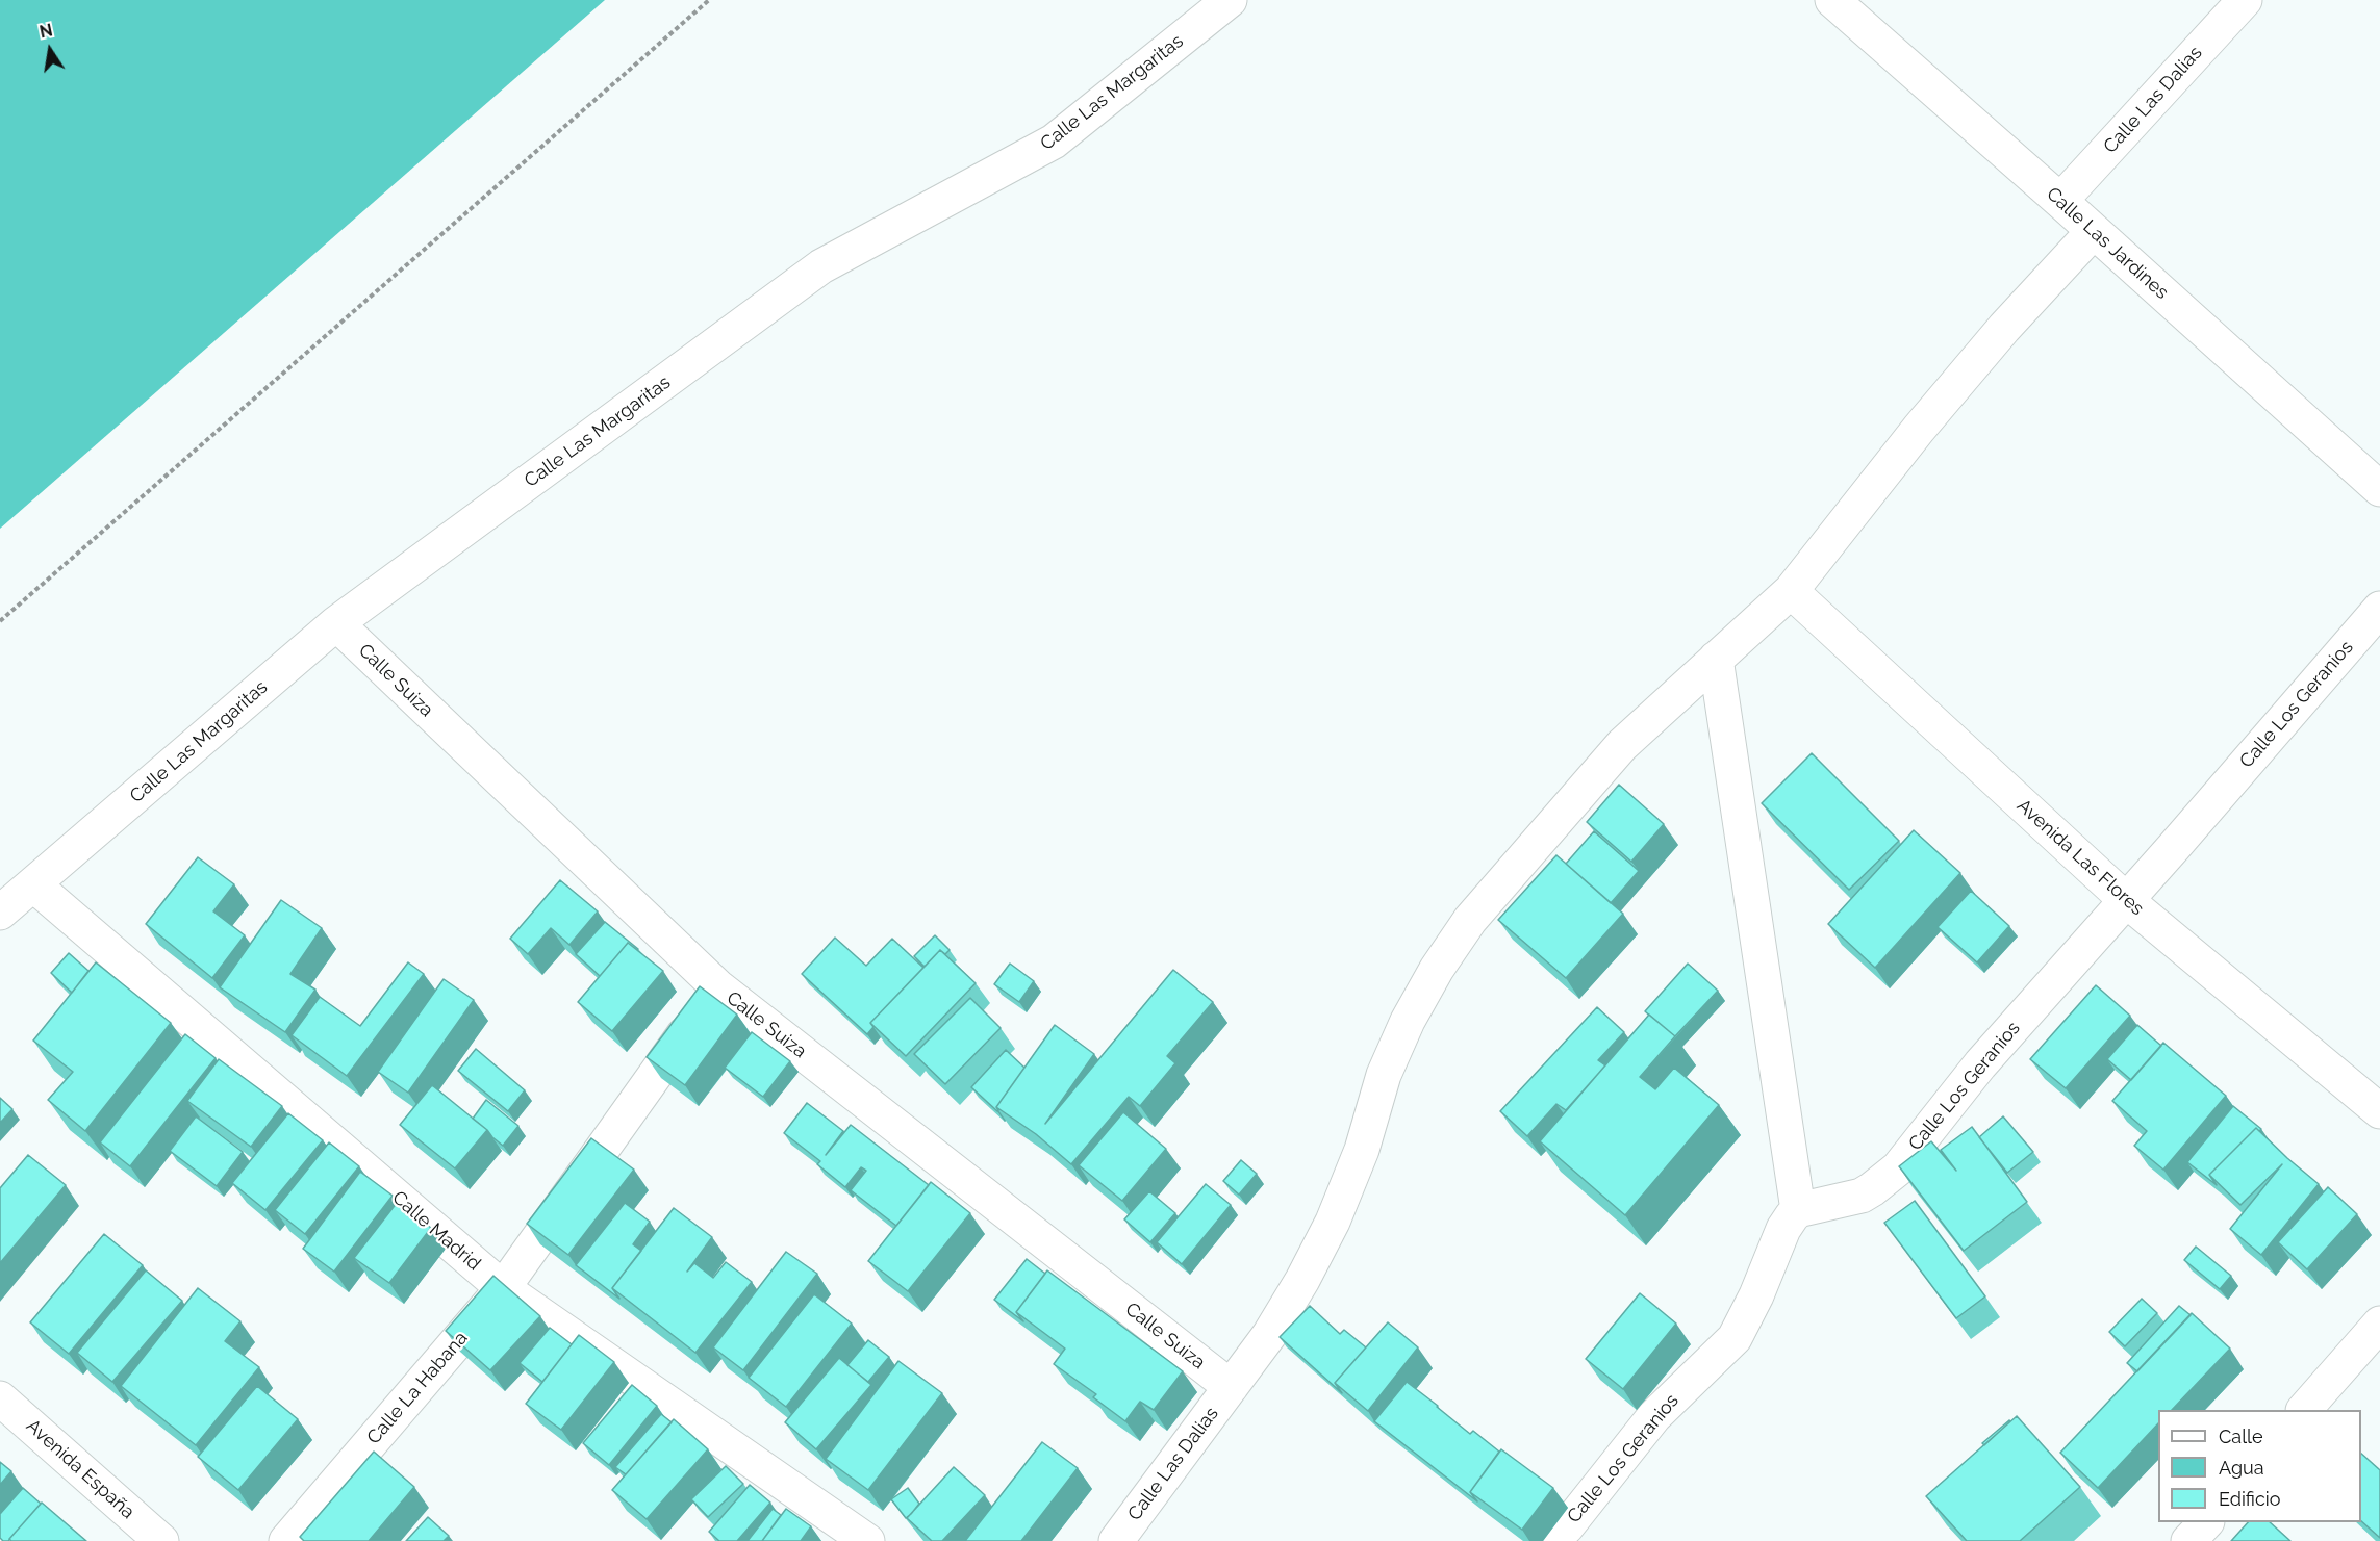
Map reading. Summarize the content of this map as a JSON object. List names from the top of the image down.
{
  "streets": {
    "street": [
      "Calle Las Margaritas",
      "Calle Las Dalias",
      "Calle Las Jardines",
      "Calle Suiza",
      "Calle Los Geranios",
      "Avenida Las Flores",
      "Calle Madrid",
      "Calle La Habana",
      "Avenida España"
    ]
  },
  "crossings": [
    ["Calle Las Margaritas", "Calle Suiza"],
    ["Calle Las Margaritas", "Calle Madrid"],
    ["Calle Las Dalias", "Calle Las Jardines"],
    ["Calle Las Dalias", "Calle Suiza"],
    ["Calle Las Dalias", "Avenida Las Flores"],
    ["Calle Suiza", "Calle La Habana"],
    ["Calle Los Geranios", "Avenida Las Flores"],
    ["Calle Madrid", "Calle La Habana"]
  ],
  "legend": ["Calle", "Agua", "Edificio"],
  "north": "top"
}
